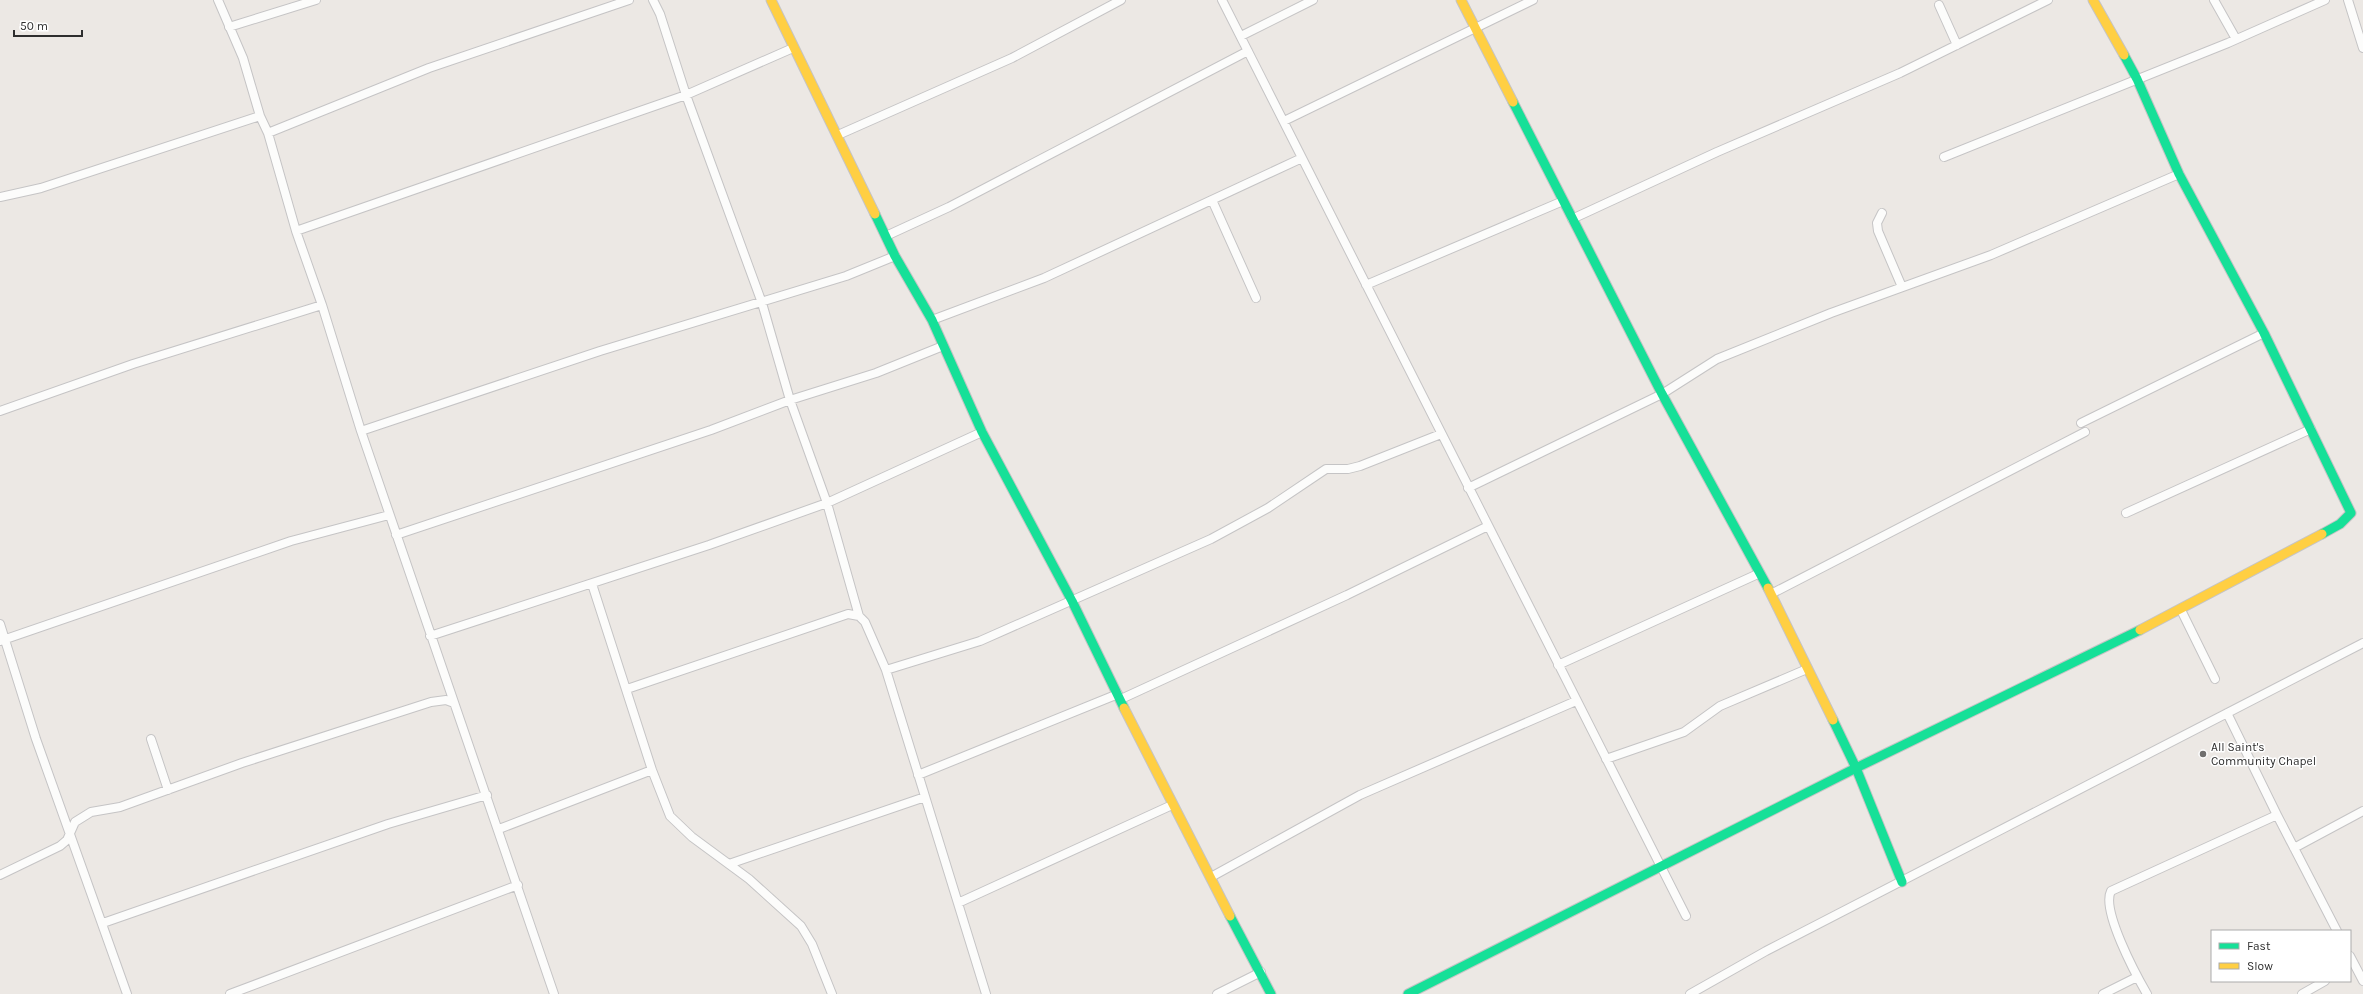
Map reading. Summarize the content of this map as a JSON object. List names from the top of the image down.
{
  "places": ["All Saint's Community Chapel"],
  "legend": ["Fast", "Slow"],
  "scale_bar": "50 m"
}
